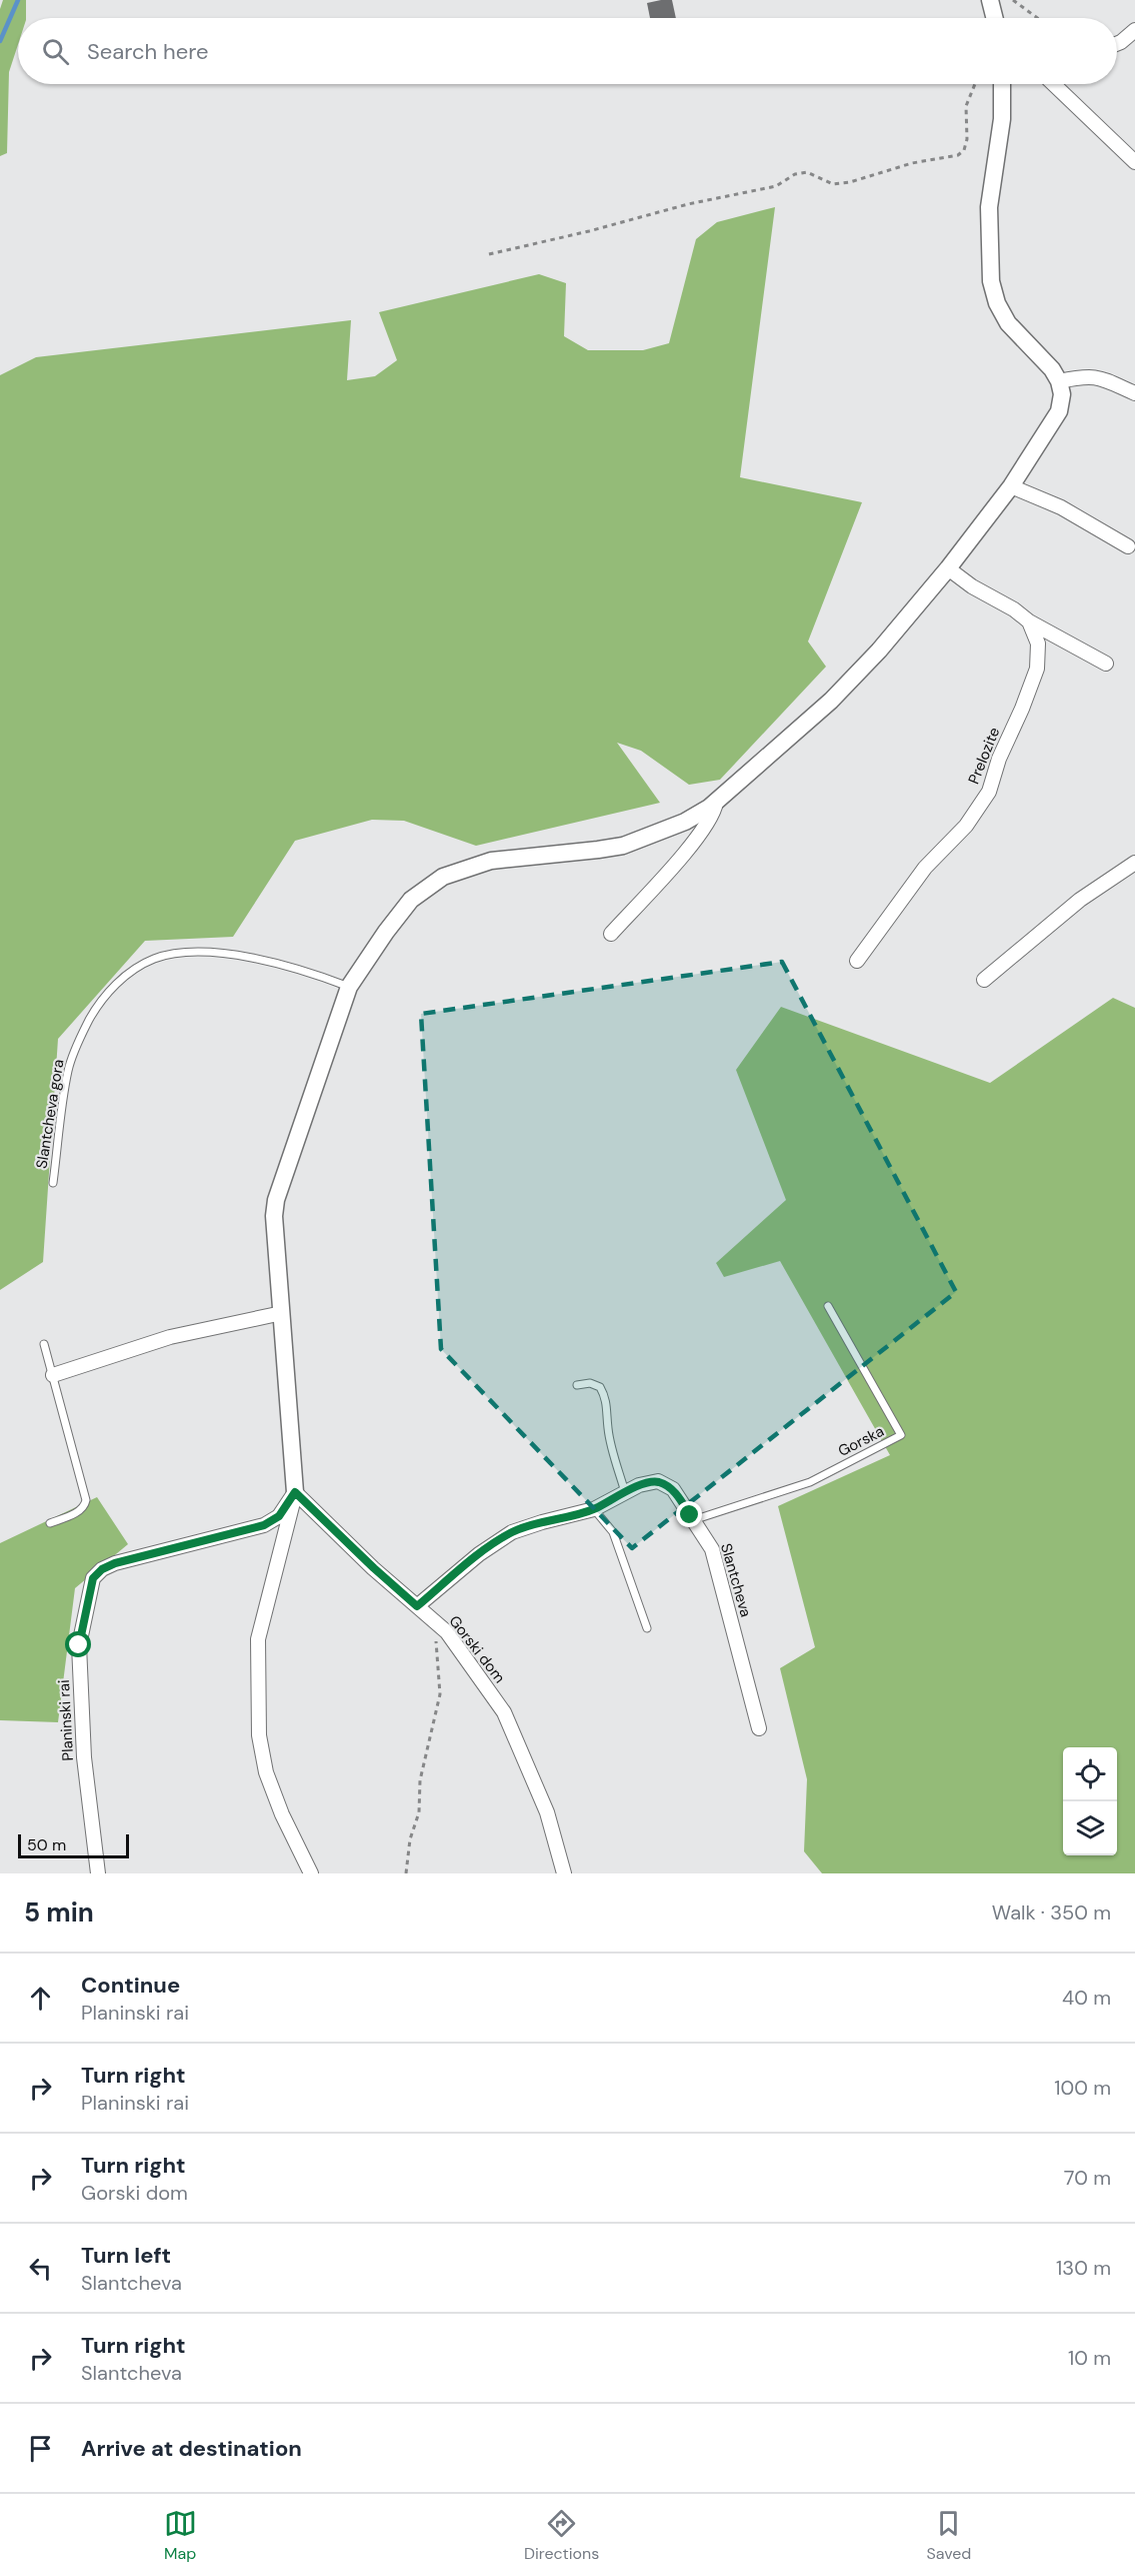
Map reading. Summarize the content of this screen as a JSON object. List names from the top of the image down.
{
  "streets": {
    "street": [
      "Prelozite",
      "Slantcheva",
      "Gorski dom",
      "Planinski rai"
    ],
    "lane": ["Slantcheva gora", "Gorska"]
  },
  "crossings": [
    ["Gorska", "Slantcheva"],
    ["Slantcheva", "Gorski dom"],
    ["Gorski dom", "Planinski rai"]
  ],
  "scale_bar": "50 m",
  "page": {
    "search": "Search here",
    "scale": "50 m",
    "heading": ["5 min", "Walk · 350 m"],
    "list": [
      ["Continue", "Planinski rai", "40 m"],
      ["Turn right", "Planinski rai", "100 m"],
      ["Turn right", "Gorski dom", "70 m"],
      ["Turn left", "Slantcheva", "130 m"],
      ["Turn right", "Slantcheva", "10 m"],
      "Arrive at destination"
    ],
    "nav": ["Map", "Directions", "Saved"]
  }
}
